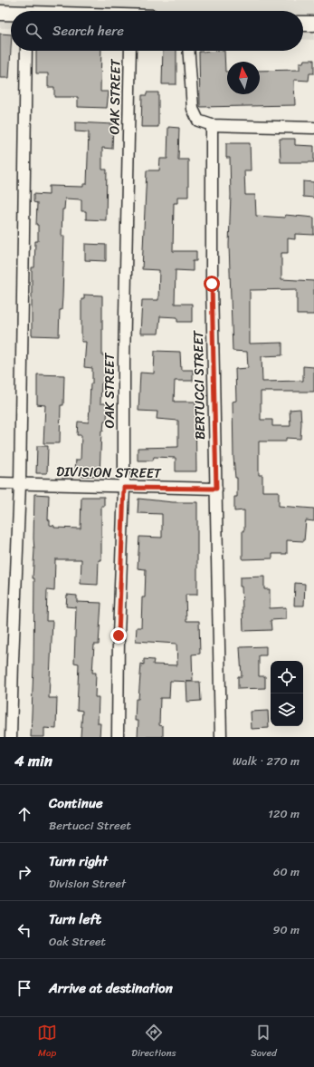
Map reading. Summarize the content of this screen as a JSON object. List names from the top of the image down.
{
  "streets": {
    "street": ["OAK STREET", "BERTUCCI STREET", "DIVISION STREET"]
  },
  "crossings": [
    ["OAK STREET", "DIVISION STREET"],
    ["BERTUCCI STREET", "DIVISION STREET"]
  ],
  "north": "top",
  "page": {
    "search": "Search here",
    "heading": ["4 min", "Walk · 270 m"],
    "list": [
      ["Continue", "Bertucci Street", "120 m"],
      ["Turn right", "Division Street", "60 m"],
      ["Turn left", "Oak Street", "90 m"],
      "Arrive at destination"
    ],
    "nav": ["Map", "Directions", "Saved"]
  }
}
